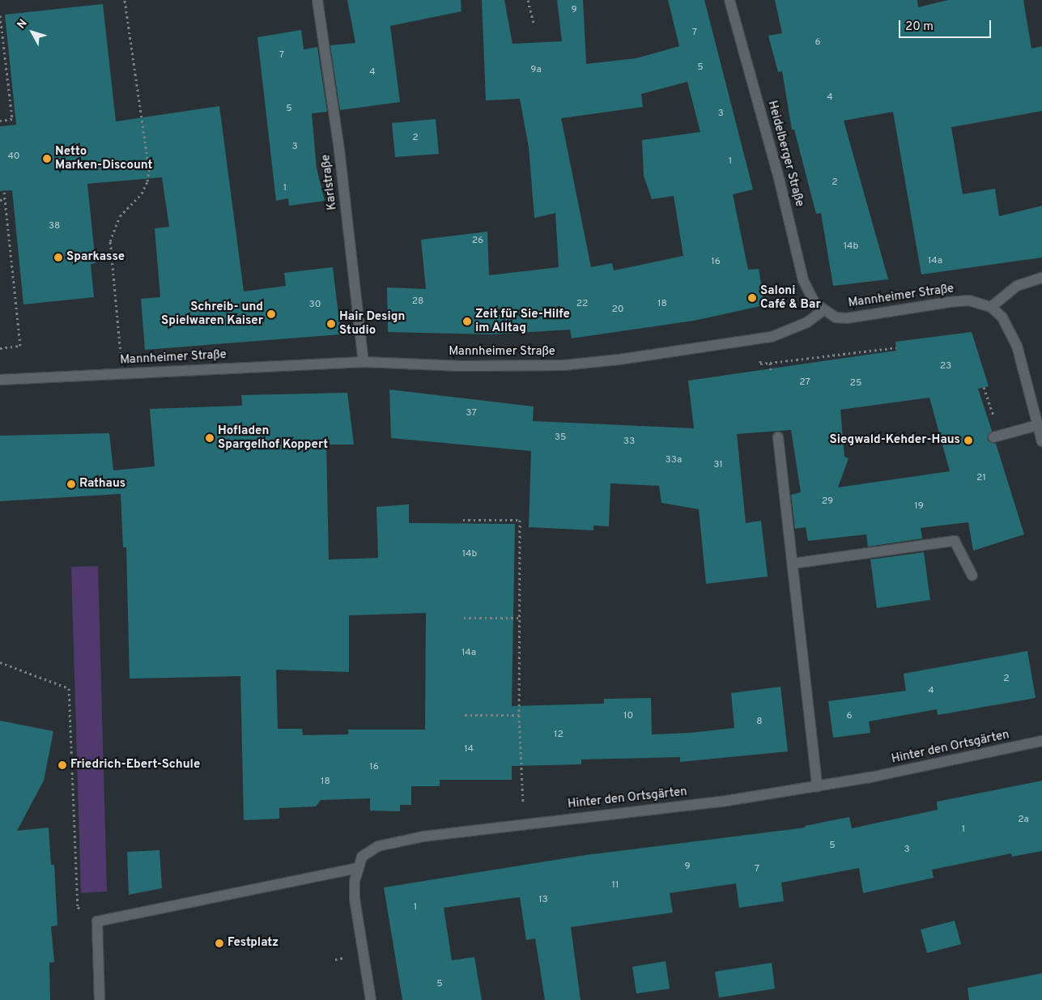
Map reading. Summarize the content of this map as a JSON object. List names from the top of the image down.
{
  "streets": {
    "street": [
      "Heidelberger Straße",
      "Karlstraße",
      "Mannheimer Straße",
      "Hinter den Ortsgärten"
    ]
  },
  "crossings": [
    ["Heidelberger Straße", "Mannheimer Straße"],
    ["Karlstraße", "Mannheimer Straße"]
  ],
  "places": [
    "Netto Marken-Discount",
    "Sparkasse",
    "Saloni Café & Bar",
    "Schreib- und Spielwaren Kaiser",
    "Zeit für Sie-Hilfe im Alltag",
    "Hair Design Studio",
    "Hofladen Spargelhof Koppert",
    "Siegwald-Kehder-Haus",
    "Rathaus",
    "Friedrich-Ebert-Schule",
    "Festplatz"
  ],
  "house_numbers": [
    "9",
    "7",
    "6",
    "7",
    "5",
    "9a",
    "4",
    "4",
    "5",
    "3",
    "2",
    "3",
    "40",
    "1",
    "2",
    "1",
    "38",
    "26",
    "14b",
    "14a",
    "16",
    "28",
    "22",
    "18",
    "30",
    "20",
    "23",
    "27",
    "25",
    "37",
    "35",
    "33",
    "33a",
    "31",
    "21",
    "29",
    "19",
    "14b",
    "14a",
    "2",
    "4",
    "10",
    "6",
    "8",
    "12",
    "14",
    "16",
    "18",
    "2a",
    "1",
    "5",
    "3",
    "9",
    "7",
    "11",
    "13",
    "1",
    "5"
  ],
  "scale_bar": "20 m",
  "north": "top left"
}
